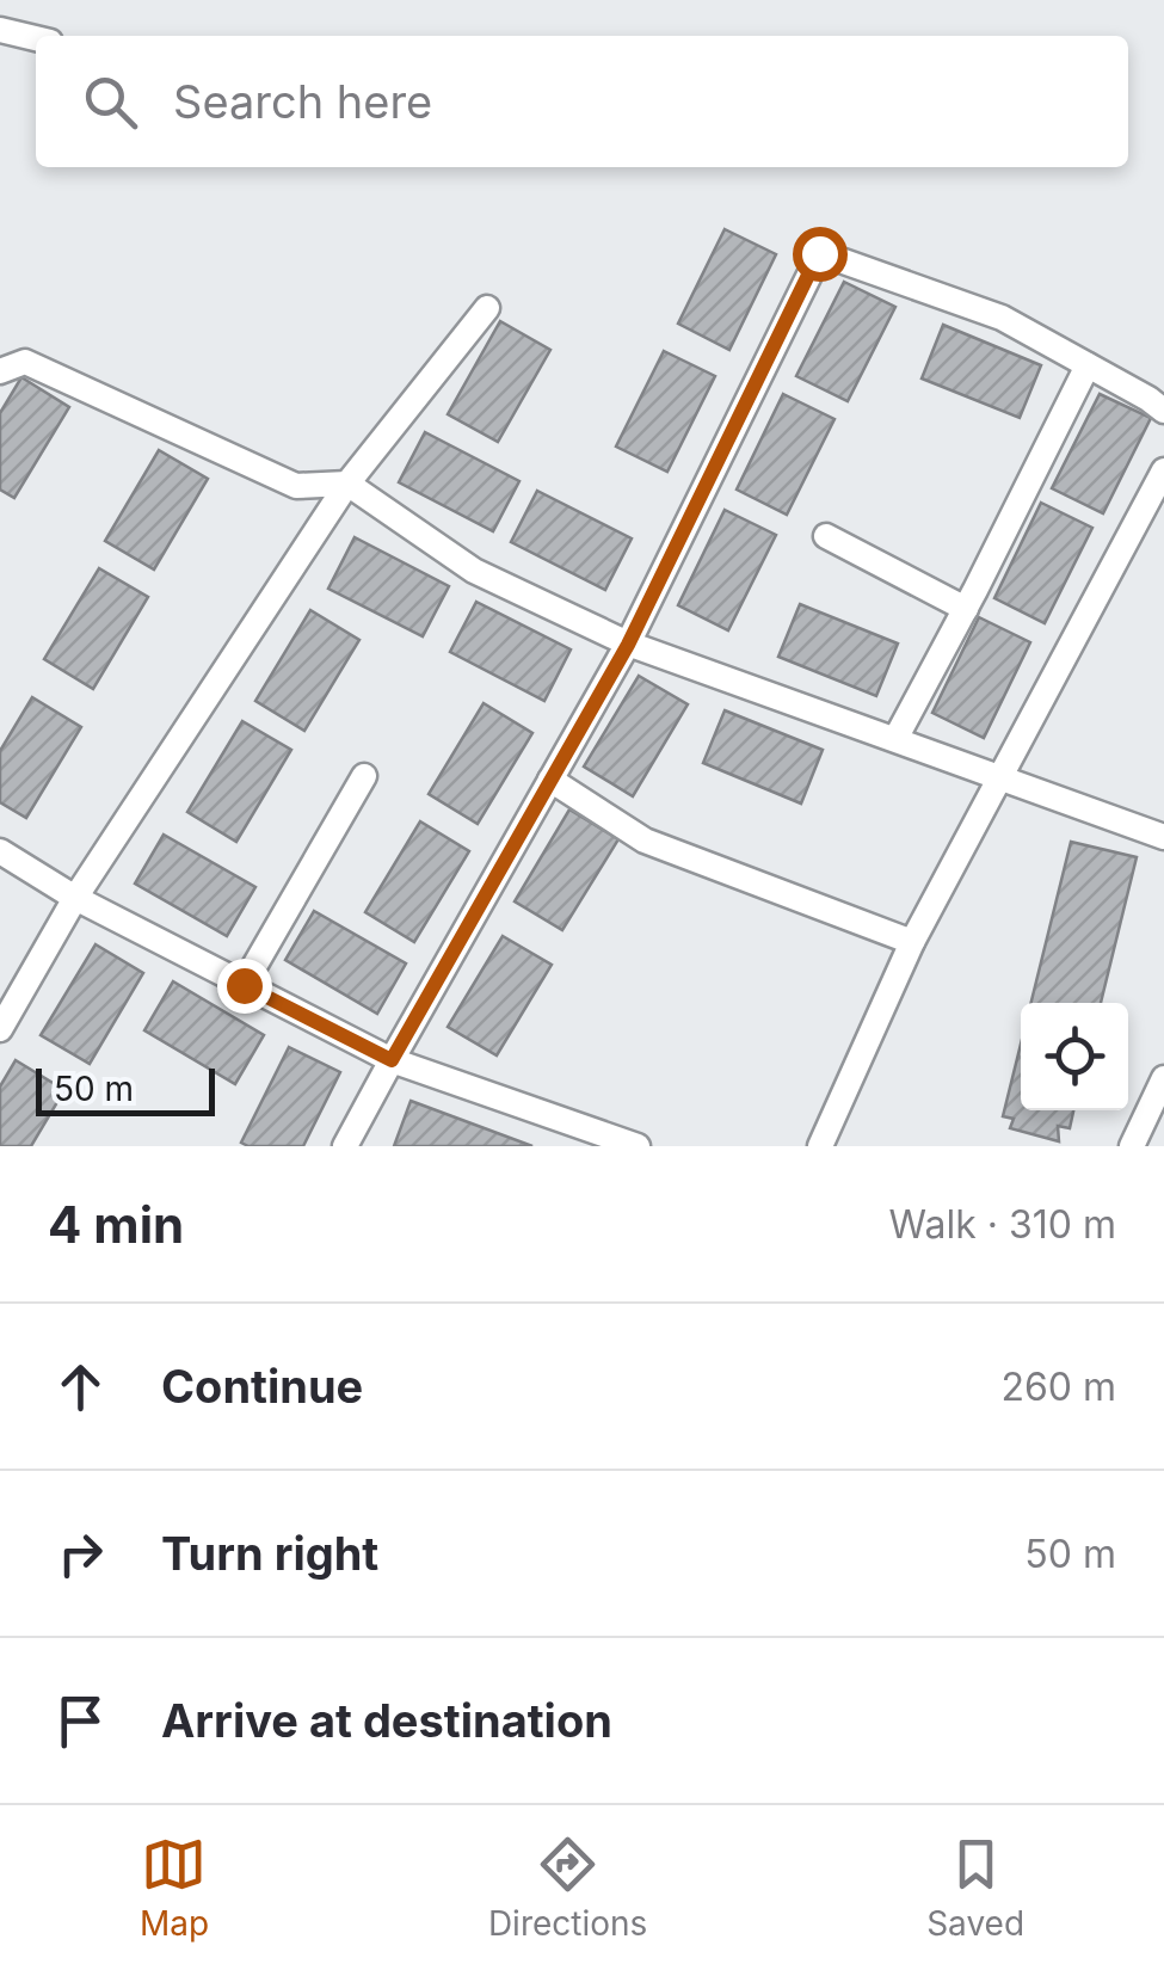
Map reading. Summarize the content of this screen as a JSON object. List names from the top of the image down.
{
  "scale_bar": "50 m",
  "page": {
    "search": "Search here",
    "scale": "50 m",
    "heading": ["4 min", "Walk · 310 m"],
    "list": [
      ["Continue", "260 m"],
      ["Turn right", "50 m"],
      "Arrive at destination"
    ],
    "nav": ["Map", "Directions", "Saved"]
  }
}
